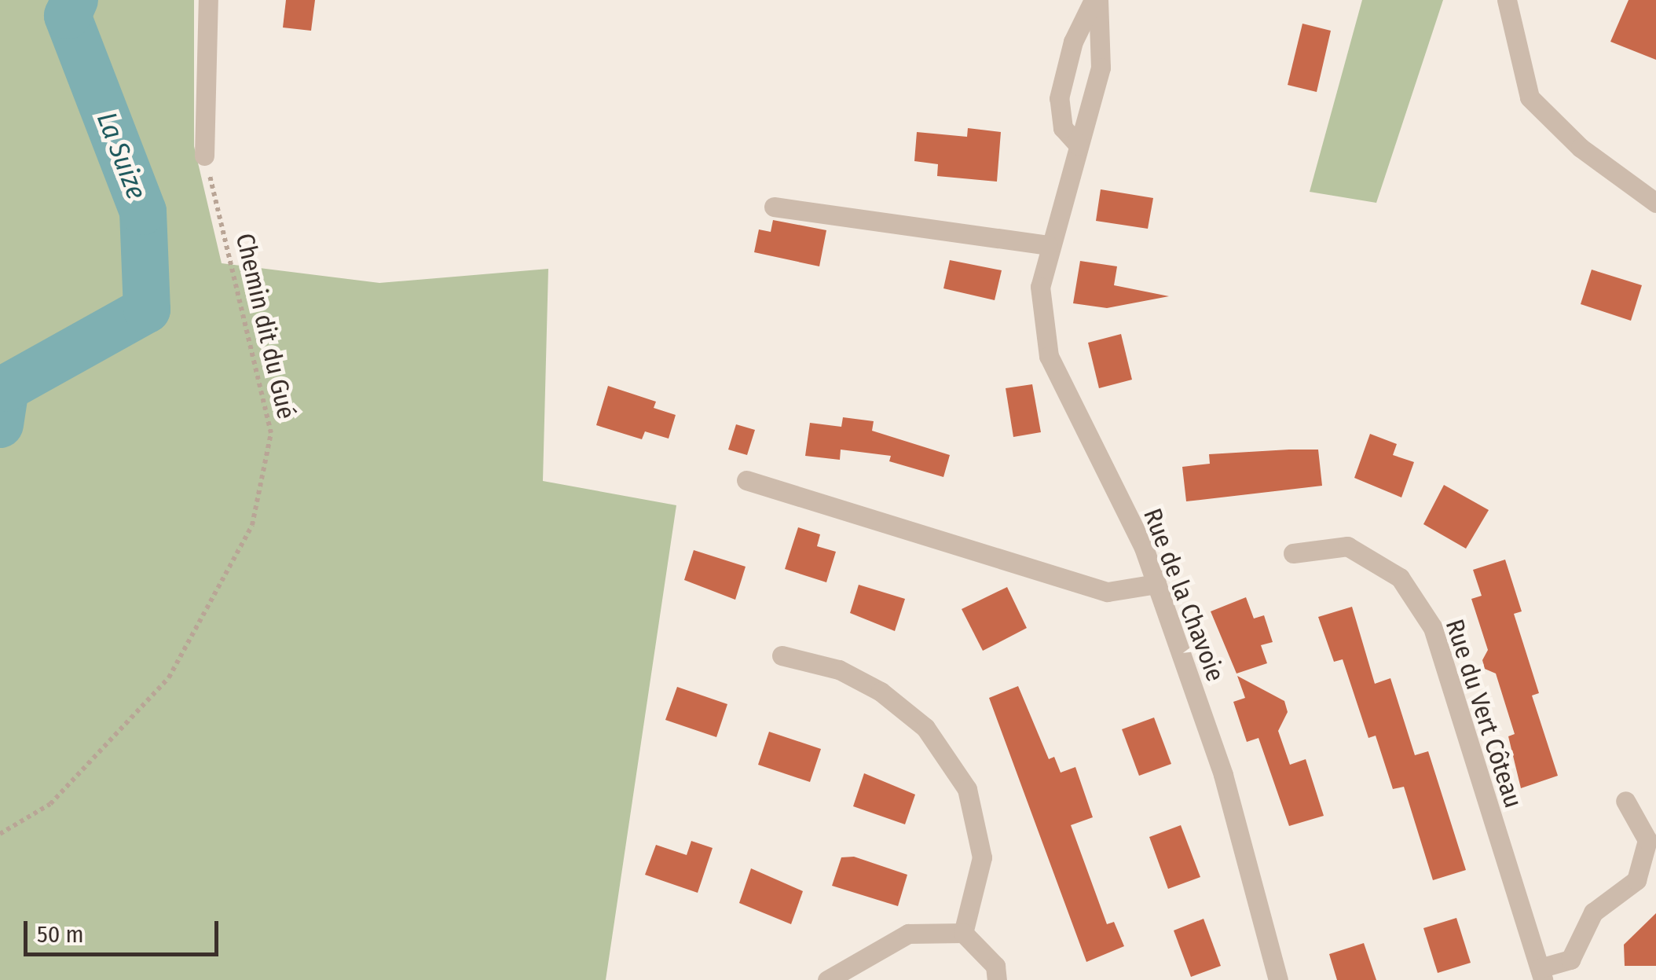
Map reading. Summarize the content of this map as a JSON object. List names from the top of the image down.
{
  "streets": {
    "street": ["Rue de la Chavoie", "Rue du Vert Côteau"],
    "path": ["Chemin dit du Gué"]
  },
  "water": ["La Suize"],
  "scale_bar": "50 m"
}
